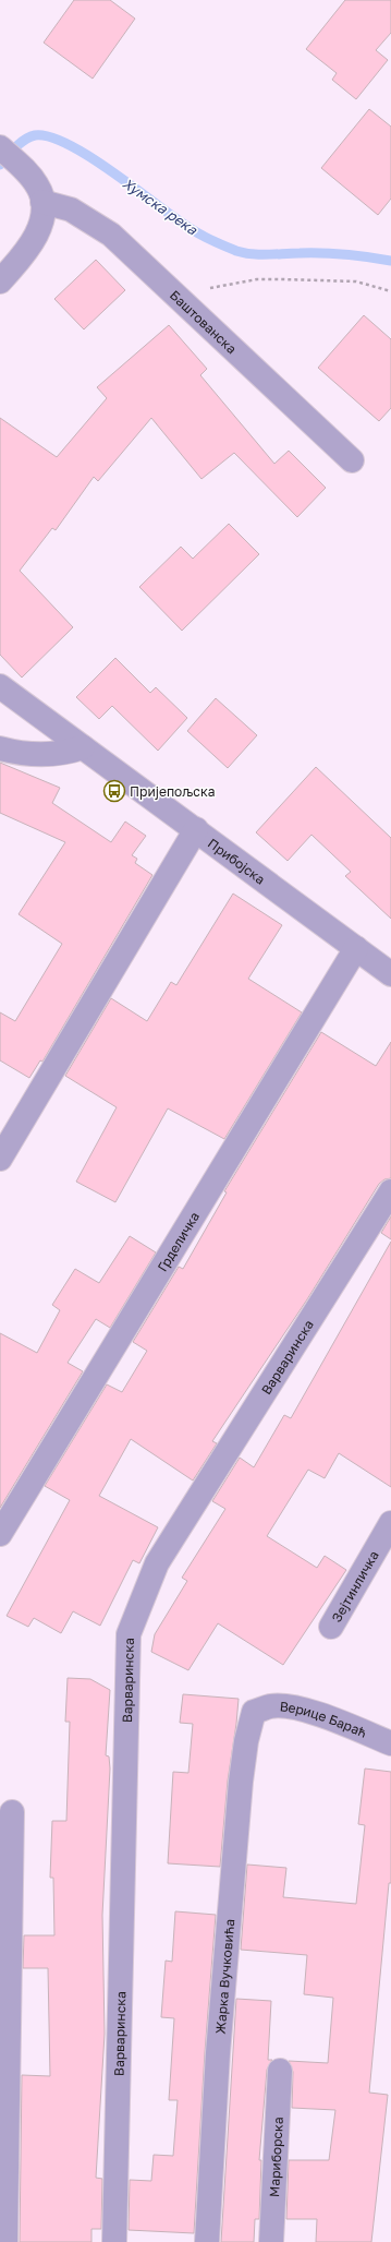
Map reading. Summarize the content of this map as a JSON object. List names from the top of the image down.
{
  "streets": {
    "street": [
      "Баштованска",
      "Прибојска",
      "Грделичка",
      "Варваринска",
      "Зејтинличка",
      "Верице Бараћ",
      "Жарка Вучковића",
      "Мариборска"
    ]
  },
  "crossings": [
    ["Прибојска", "Грделичка"],
    ["Верице Бараћ", "Жарка Вучковића"]
  ],
  "water": ["Хумска река"],
  "places": {
    "bus stop": ["Пријепољска"]
  }
}
